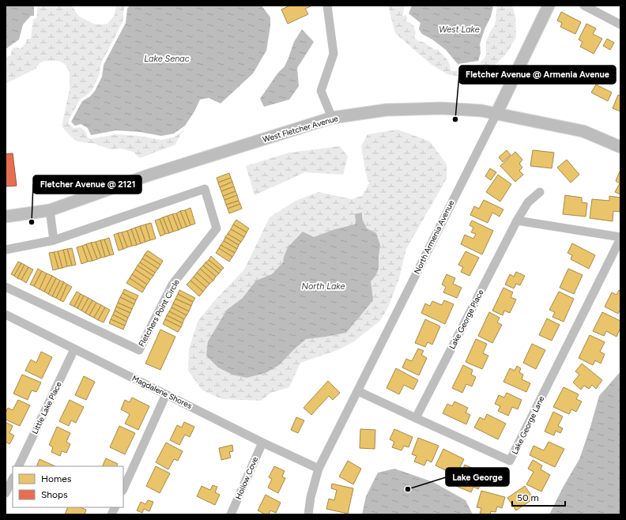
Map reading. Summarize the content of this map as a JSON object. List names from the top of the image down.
{
  "streets": {
    "main road": ["West Fletcher Avenue", "North Armenia Avenue"],
    "street": [
      "Fletchers Point Circle",
      "Lake George Place",
      "Magdalene Shores",
      "Little Lake Place",
      "Lake George Lane",
      "Hollow Cove"
    ]
  },
  "crossings": [
    ["West Fletcher Avenue", "North Armenia Avenue"],
    ["North Armenia Avenue", "Magdalene Shores"],
    ["North Armenia Avenue", "Lake George Lane"],
    ["Lake George Place", "Lake George Lane"],
    ["Magdalene Shores", "Little Lake Place"],
    ["Magdalene Shores", "Hollow Cove"]
  ],
  "water": ["West Lake", "Lake Senac", "North Lake"],
  "places": ["Fletcher Avenue @ Armenia Avenue", "Fletcher Avenue @ 2121", "Lake George"],
  "legend": ["Homes", "Shops"],
  "scale_bar": "50 m"
}
